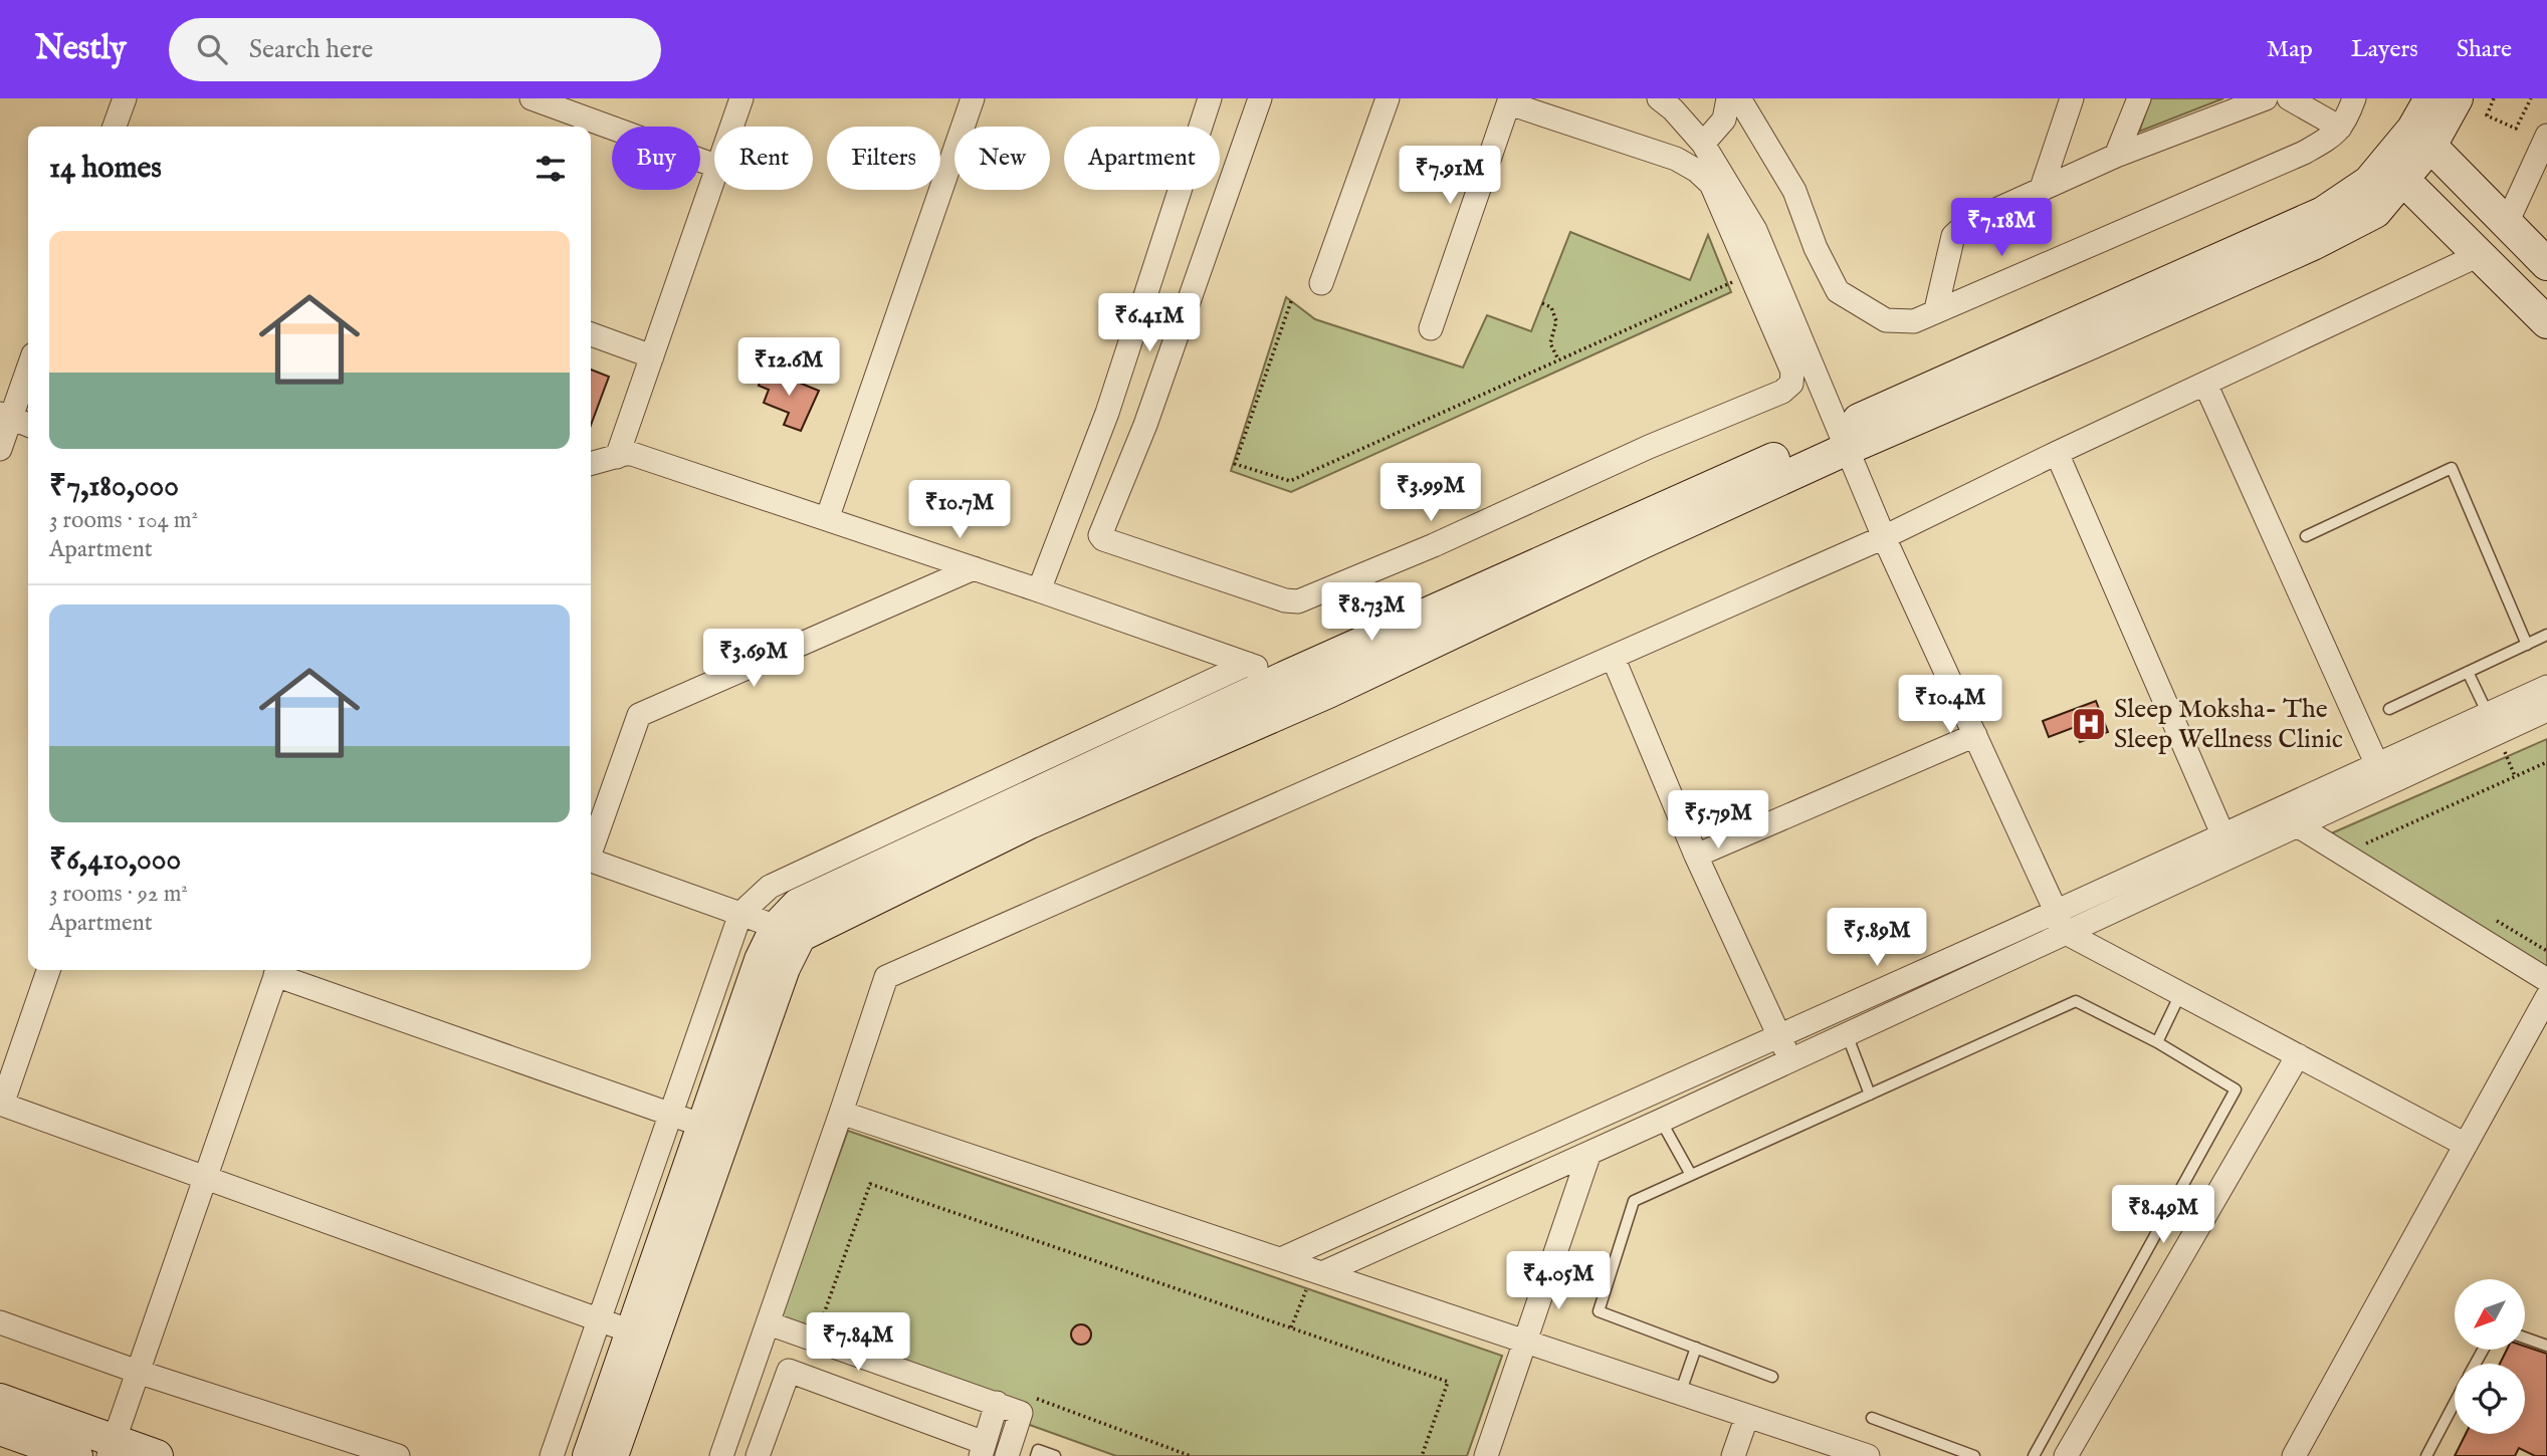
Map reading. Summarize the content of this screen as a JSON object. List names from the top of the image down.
{
  "places": {
    "hospital": ["Sleep Moksha- The Sleep Wellness Clinic"]
  },
  "north": "bottom left",
  "page": {
    "header": "Nestly",
    "search": "Search here",
    "nav": ["Map", "Layers", "Share"],
    "chip": [
      "Buy",
      "Rent",
      "Filters",
      "New",
      "Apartment"
    ],
    "heading": "14 homes",
    "price": [
      "₹7.91M",
      "₹7.18M",
      "₹6.41M",
      "₹12.6M",
      "₹3.99M",
      "₹10.7M",
      "₹8.73M",
      "₹3.69M",
      "₹10.4M",
      "₹5.79M",
      "₹5.89M",
      "₹8.49M",
      "₹4.05M",
      "₹7.84M"
    ],
    "list": [
      {
        "name": "₹7,180,000",
        "note": "3 rooms · 104 m² · Apartment"
      },
      {
        "name": "₹6,410,000",
        "note": "3 rooms · 92 m² · Apartment"
      }
    ]
  }
}
